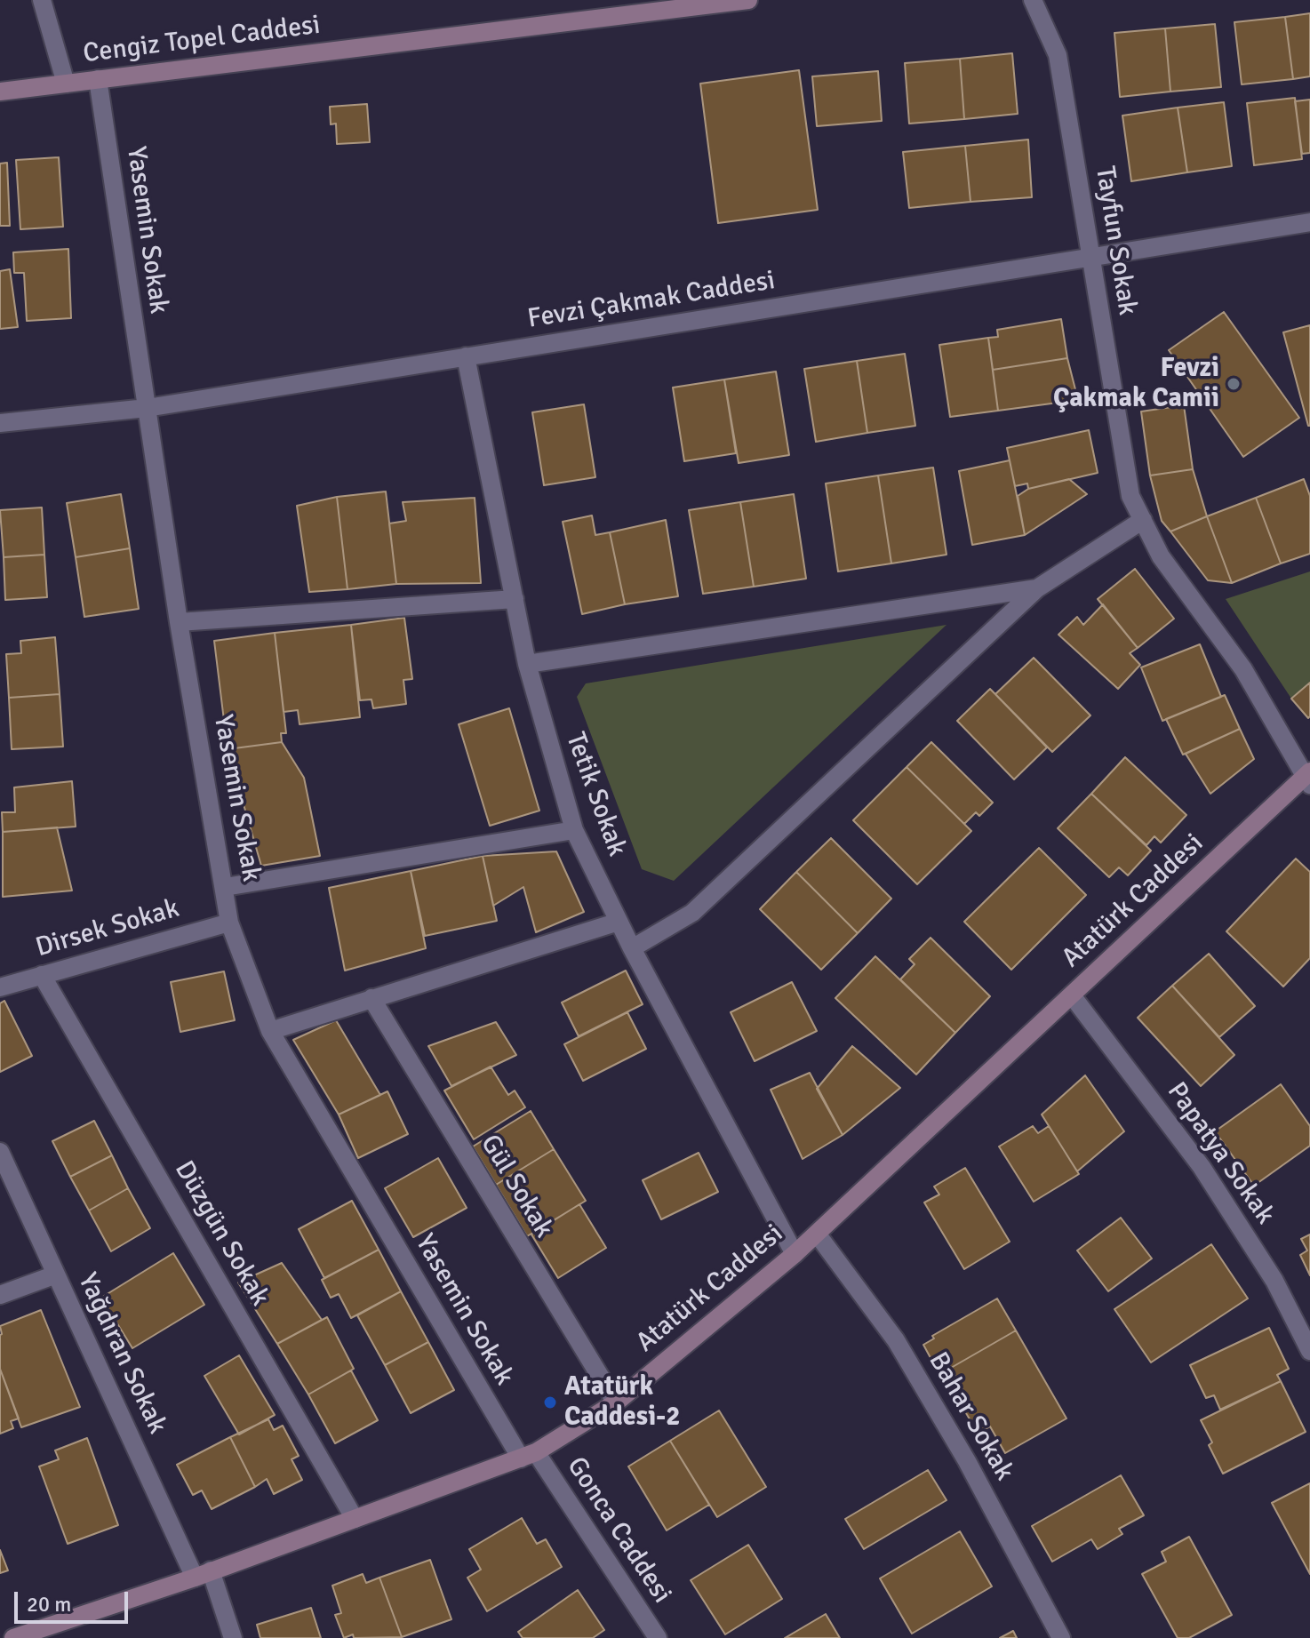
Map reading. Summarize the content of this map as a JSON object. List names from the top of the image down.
{
  "streets": {
    "main road": ["Cengiz Topel Caddesi", "Atatürk Caddesi"],
    "street": [
      "Yasemin Sokak",
      "Tayfun Sokak",
      "Fevzi Çakmak Caddesi",
      "Tetik Sokak",
      "Dirsek Sokak",
      "Papatya Sokak",
      "Gül Sokak",
      "Düzgün Sokak",
      "Yağdıran Sokak",
      "Bahar Sokak",
      "Gonca Caddesi"
    ]
  },
  "crossings": [
    ["Cengiz Topel Caddesi", "Yasemin Sokak"],
    ["Yasemin Sokak", "Fevzi Çakmak Caddesi"],
    ["Yasemin Sokak", "Atatürk Caddesi"],
    ["Yasemin Sokak", "Dirsek Sokak"],
    ["Yasemin Sokak", "Gonca Caddesi"],
    ["Tayfun Sokak", "Fevzi Çakmak Caddesi"],
    ["Tayfun Sokak", "Atatürk Caddesi"],
    ["Fevzi Çakmak Caddesi", "Tetik Sokak"],
    ["Tetik Sokak", "Atatürk Caddesi"],
    ["Atatürk Caddesi", "Papatya Sokak"],
    ["Atatürk Caddesi", "Gül Sokak"],
    ["Atatürk Caddesi", "Düzgün Sokak"],
    ["Atatürk Caddesi", "Yağdıran Sokak"],
    ["Atatürk Caddesi", "Bahar Sokak"],
    ["Atatürk Caddesi", "Gonca Caddesi"],
    ["Dirsek Sokak", "Düzgün Sokak"]
  ],
  "places": ["Fevzi Çakmak Camii", "Atatürk Caddesi-2"],
  "scale_bar": "20 m"
}
